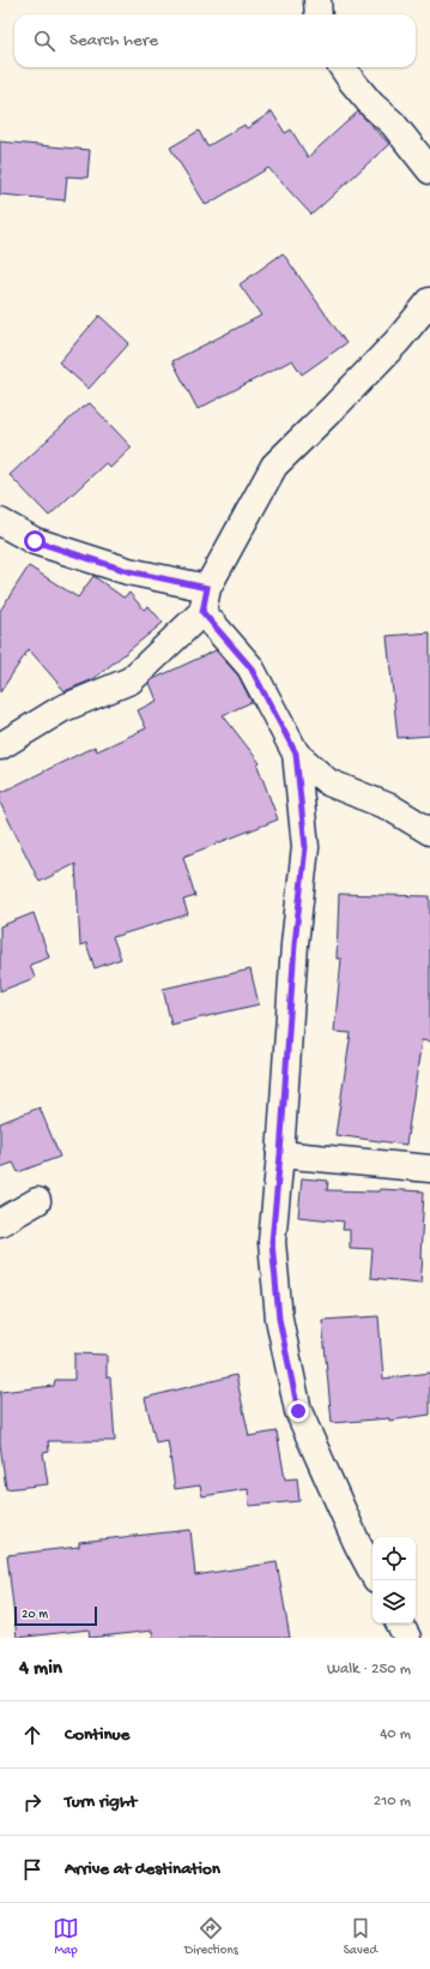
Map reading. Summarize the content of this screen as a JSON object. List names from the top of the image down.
{
  "scale_bar": "20 m",
  "page": {
    "search": "Search here",
    "scale": "20 m",
    "heading": ["4 min", "Walk · 250 m"],
    "list": [
      ["Continue", "40 m"],
      ["Turn right", "210 m"],
      "Arrive at destination"
    ],
    "nav": ["Map", "Directions", "Saved"]
  }
}
